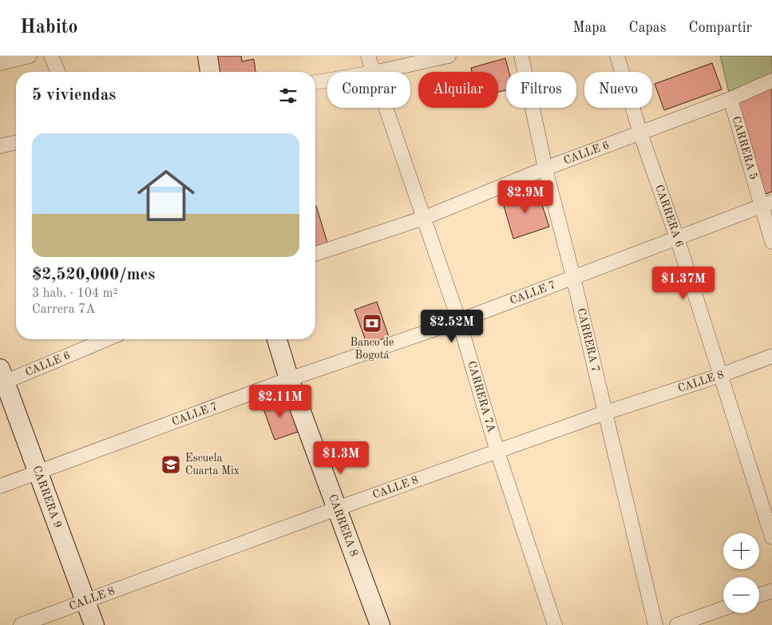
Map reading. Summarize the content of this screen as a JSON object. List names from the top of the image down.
{
  "streets": {
    "main road": ["CARRERA 9", "CARRERA 8"],
    "street": [
      "CARRERA 5",
      "CALLE 6",
      "CARRERA 6",
      "CALLE 7",
      "CARRERA 7",
      "CALLE 8",
      "CARRERA 7A"
    ]
  },
  "crossings": [
    ["CARRERA 5", "CALLE 6"],
    ["CARRERA 5", "CALLE 7"],
    ["CALLE 6", "CARRERA 6"],
    ["CALLE 6", "CARRERA 7"],
    ["CALLE 6", "CARRERA 7A"],
    ["CALLE 6", "CARRERA 9"],
    ["CARRERA 6", "CALLE 7"],
    ["CARRERA 6", "CALLE 8"],
    ["CALLE 7", "CARRERA 7"],
    ["CALLE 7", "CARRERA 7A"],
    ["CALLE 7", "CARRERA 9"],
    ["CALLE 7", "CARRERA 8"],
    ["CARRERA 7", "CALLE 8"],
    ["CALLE 8", "CARRERA 7A"],
    ["CALLE 8", "CARRERA 9"],
    ["CALLE 8", "CARRERA 8"]
  ],
  "places": {
    "bank": ["Banco de Bogotá"],
    "school or university": ["Escuela Cuarta Mix"]
  },
  "page": {
    "header": "Habito",
    "nav": ["Mapa", "Capas", "Compartir"],
    "chip": [
      "Comprar",
      "Alquilar",
      "Filtros",
      "Nuevo"
    ],
    "heading": "5 viviendas",
    "list": [
      {
        "name": "$2,520,000/mes",
        "note": "3 hab. · 104 m² · Carrera 7A"
      }
    ],
    "price": [
      "$2.9M",
      "$1.37M",
      "$2.52M",
      "$2.11M",
      "$1.3M"
    ],
    "map_buttons": ["+", "−"]
  }
}
